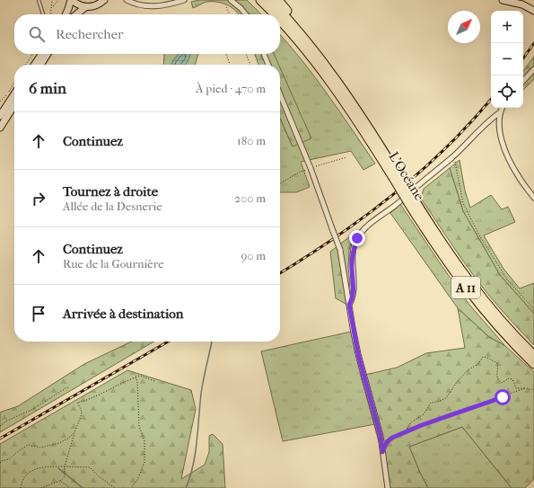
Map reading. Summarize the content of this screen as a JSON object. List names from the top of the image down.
{
  "streets": {
    "highway": ["L’Océane", "A 11"]
  },
  "north": "top right",
  "page": {
    "map_buttons": ["+", "−"],
    "search": "Rechercher",
    "heading": ["6 min", "À pied · 470 m"],
    "list": [
      ["Continuez", "180 m"],
      ["Tournez à droite", "Allée de la Desnerie", "200 m"],
      ["Continuez", "Rue de la Gournière", "90 m"],
      "Arrivée à destination"
    ]
  }
}
